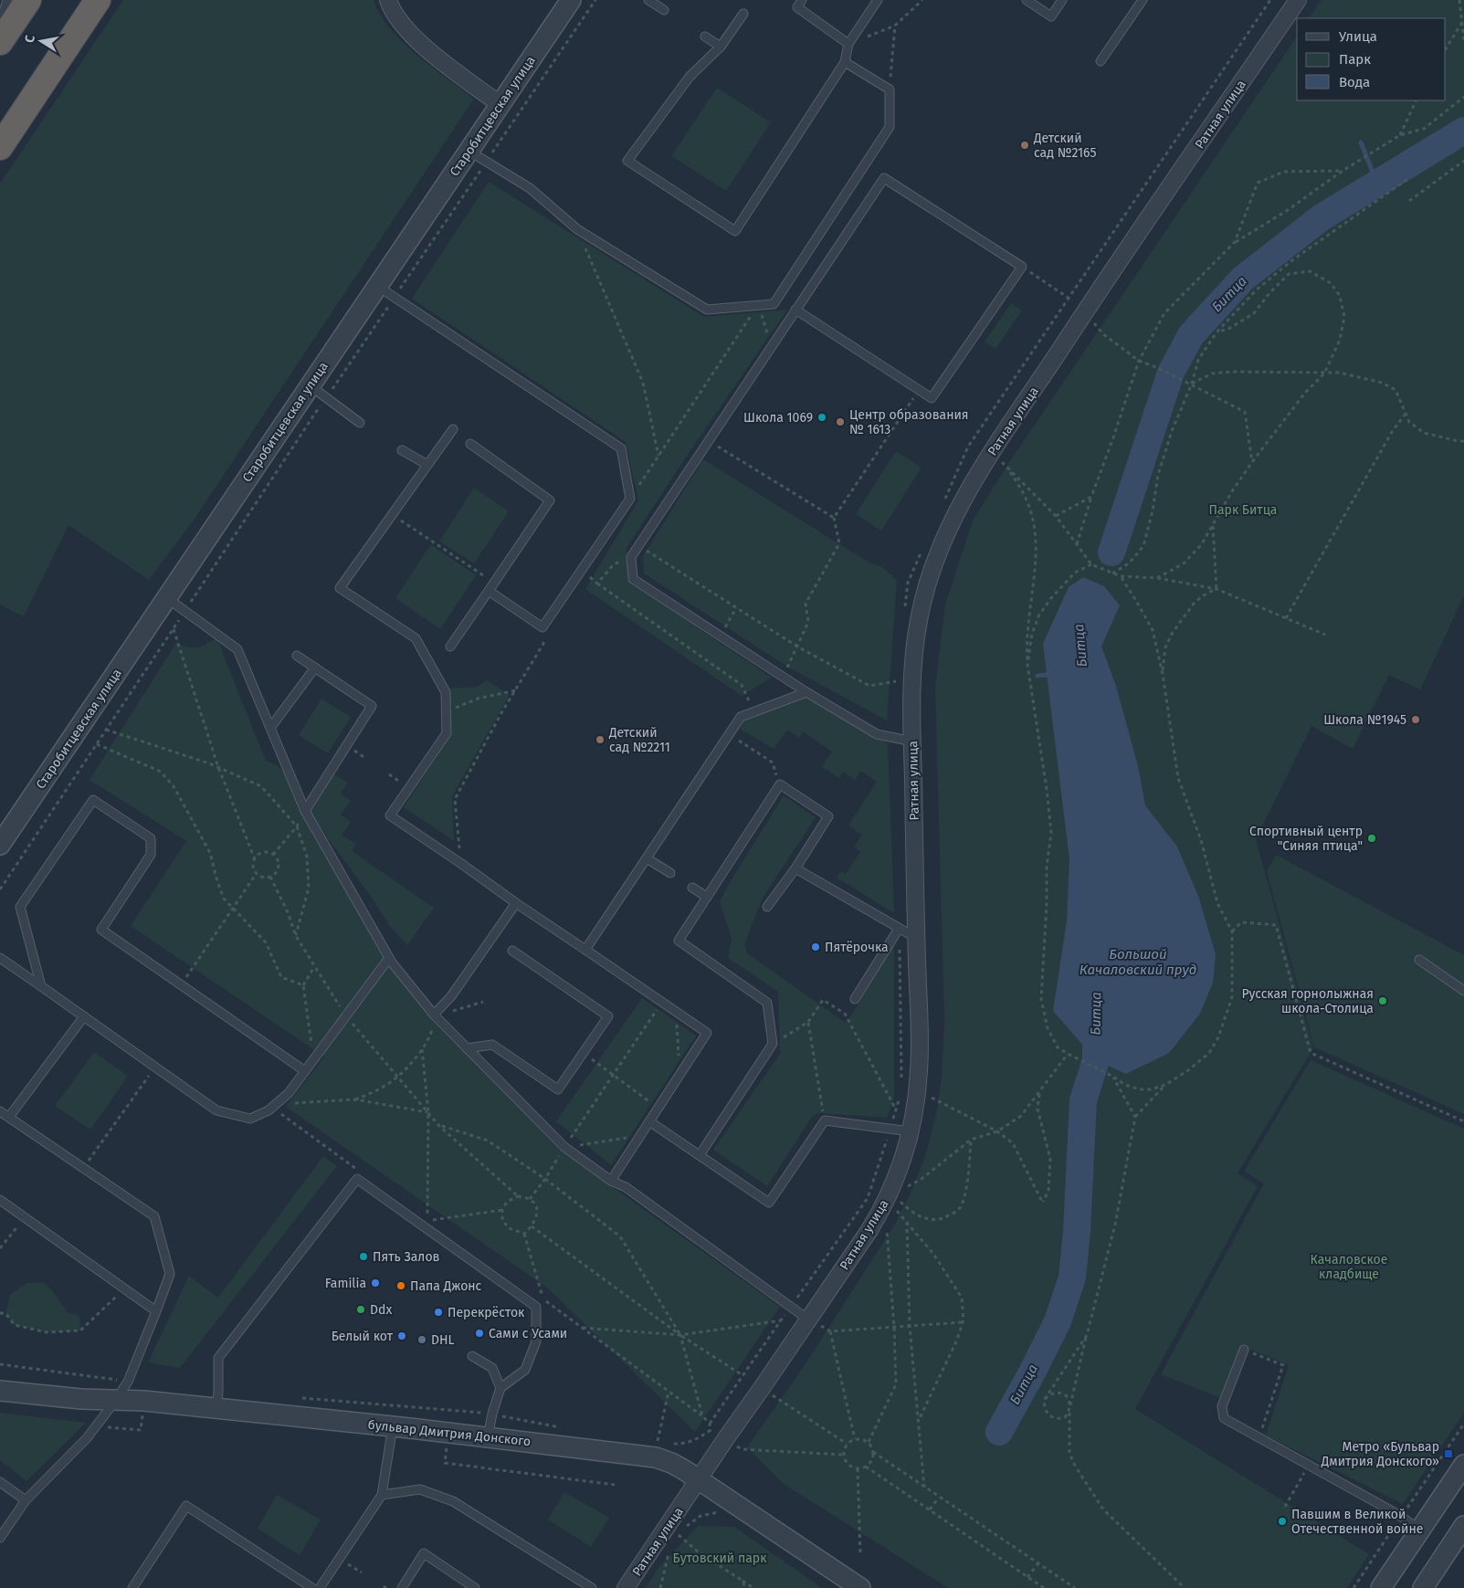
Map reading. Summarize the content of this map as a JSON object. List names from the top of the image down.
{
  "streets": {
    "street": ["Ратная улица", "Старобитцевская улица", "бульвар Дмитрия Донского"]
  },
  "crossings": [
    ["Ратная улица", "бульвар Дмитрия Донского"]
  ],
  "water": ["Битца", "Большой Качаловский пруд"],
  "parks": ["Парк Битца", "Качаловское кладбище", "Бутовский парк"],
  "places": {
    "other": [
      "Детский сад №2165",
      "Школа 1069",
      "Центр образования № 1613",
      "Школа №1945",
      "Детский сад №2211",
      "Спортивный центр \"Синяя птица\"",
      "Пятёрочка",
      "Русская горнолыжная школа-Столица",
      "Пять Залов",
      "Familia",
      "Папа Джонс",
      "Ddx",
      "Перекрёсток",
      "Сами с Усами",
      "Белый кот",
      "DHL",
      "Павшим в Великой Отечественной войне"
    ],
    "transit": ["Метро «Бульвар Дмитрия Донского»"]
  },
  "legend": ["Улица", "Парк", "Вода"],
  "north": "left"
}
